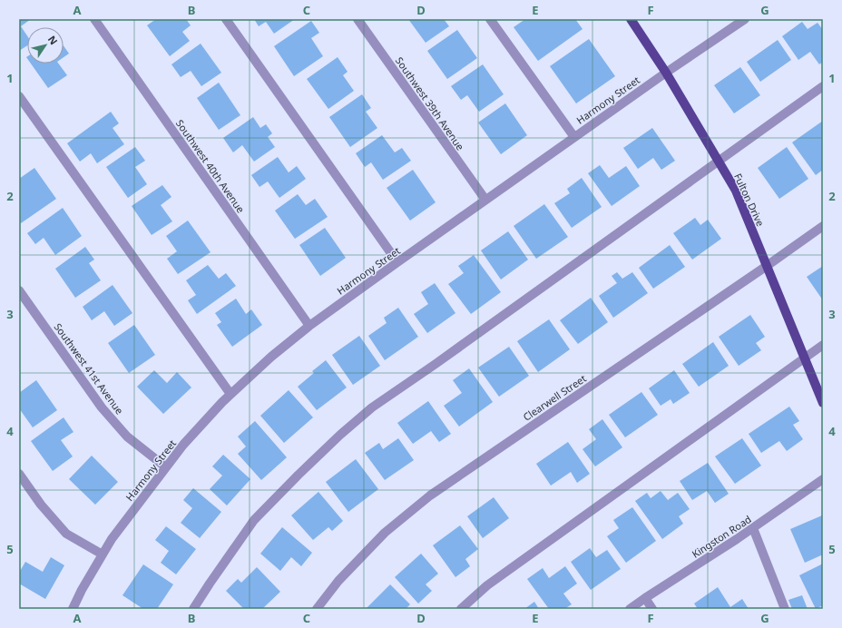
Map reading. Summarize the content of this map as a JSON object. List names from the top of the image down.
{
  "streets": {
    "main road": ["Fulton Drive"],
    "street": [
      "Harmony Street",
      "Southwest 39th Avenue",
      "Southwest 40th Avenue",
      "Southwest 41st Avenue",
      "Clearwell Street",
      "Kingston Road"
    ]
  },
  "crossings": [
    ["Harmony Street", "Southwest 39th Avenue"],
    ["Harmony Street", "Southwest 40th Avenue"],
    ["Harmony Street", "Fulton Drive"],
    ["Harmony Street", "Southwest 41st Avenue"],
    ["Fulton Drive", "Clearwell Street"]
  ],
  "north": "top right",
  "grid": {
    "columns": [
      "A",
      "B",
      "C",
      "D",
      "E",
      "F",
      "G"
    ],
    "rows": [
      "1",
      "2",
      "3",
      "4",
      "5"
    ]
  }
}
